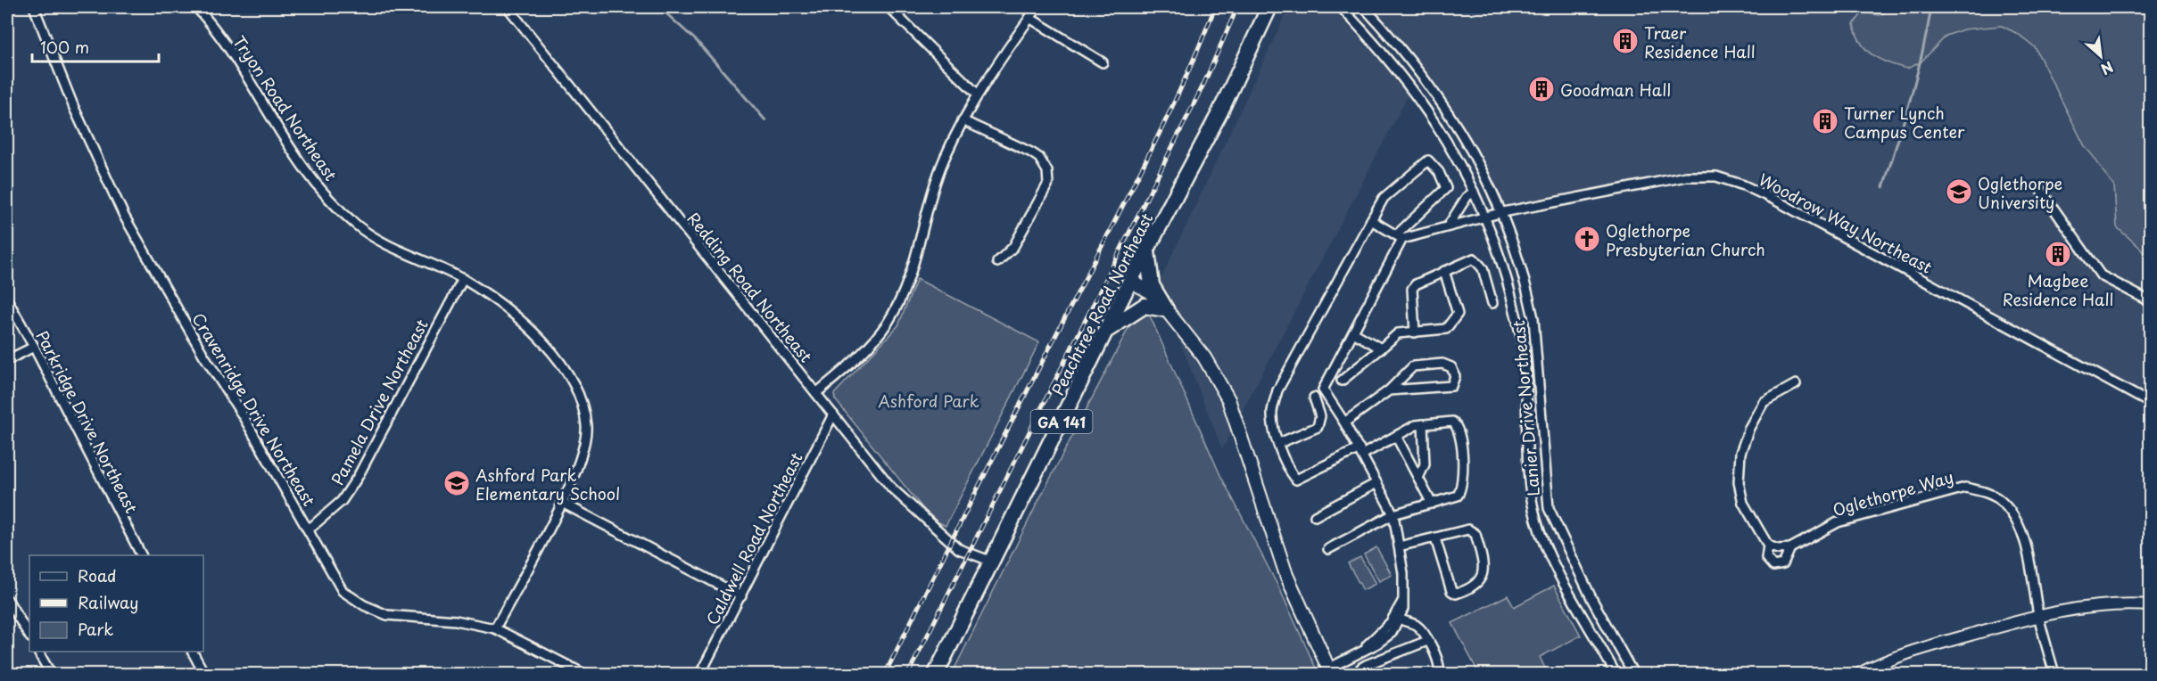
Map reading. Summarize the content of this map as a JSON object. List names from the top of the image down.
{
  "streets": {
    "highway": ["Peachtree Road Northeast", "GA 141"],
    "street": [
      "Tryon Road Northeast",
      "Woodrow Way Northeast",
      "Redding Road Northeast",
      "Pamela Drive Northeast",
      "Lanier Drive Northeast",
      "Cravenridge Drive Northeast",
      "Parkridge Drive Northeast",
      "Oglethorpe Way",
      "Caldwell Road Northeast"
    ]
  },
  "crossings": [
    ["Tryon Road Northeast", "Pamela Drive Northeast"],
    ["Tryon Road Northeast", "Cravenridge Drive Northeast"],
    ["Woodrow Way Northeast", "Lanier Drive Northeast"],
    ["Redding Road Northeast", "Peachtree Road Northeast"],
    ["Redding Road Northeast", "Caldwell Road Northeast"],
    ["Pamela Drive Northeast", "Cravenridge Drive Northeast"]
  ],
  "parks": ["Ashford Park"],
  "places": {
    "building": [
      "Traer Residence Hall",
      "Goodman Hall",
      "Turner Lynch Campus Center",
      "Magbee Residence Hall"
    ],
    "school or university": ["Oglethorpe University", "Ashford Park Elementary School"],
    "church": ["Oglethorpe Presbyterian Church"]
  },
  "legend": ["Road", "Railway", "Park"],
  "scale_bar": "100 m",
  "north": "bottom right"
}
